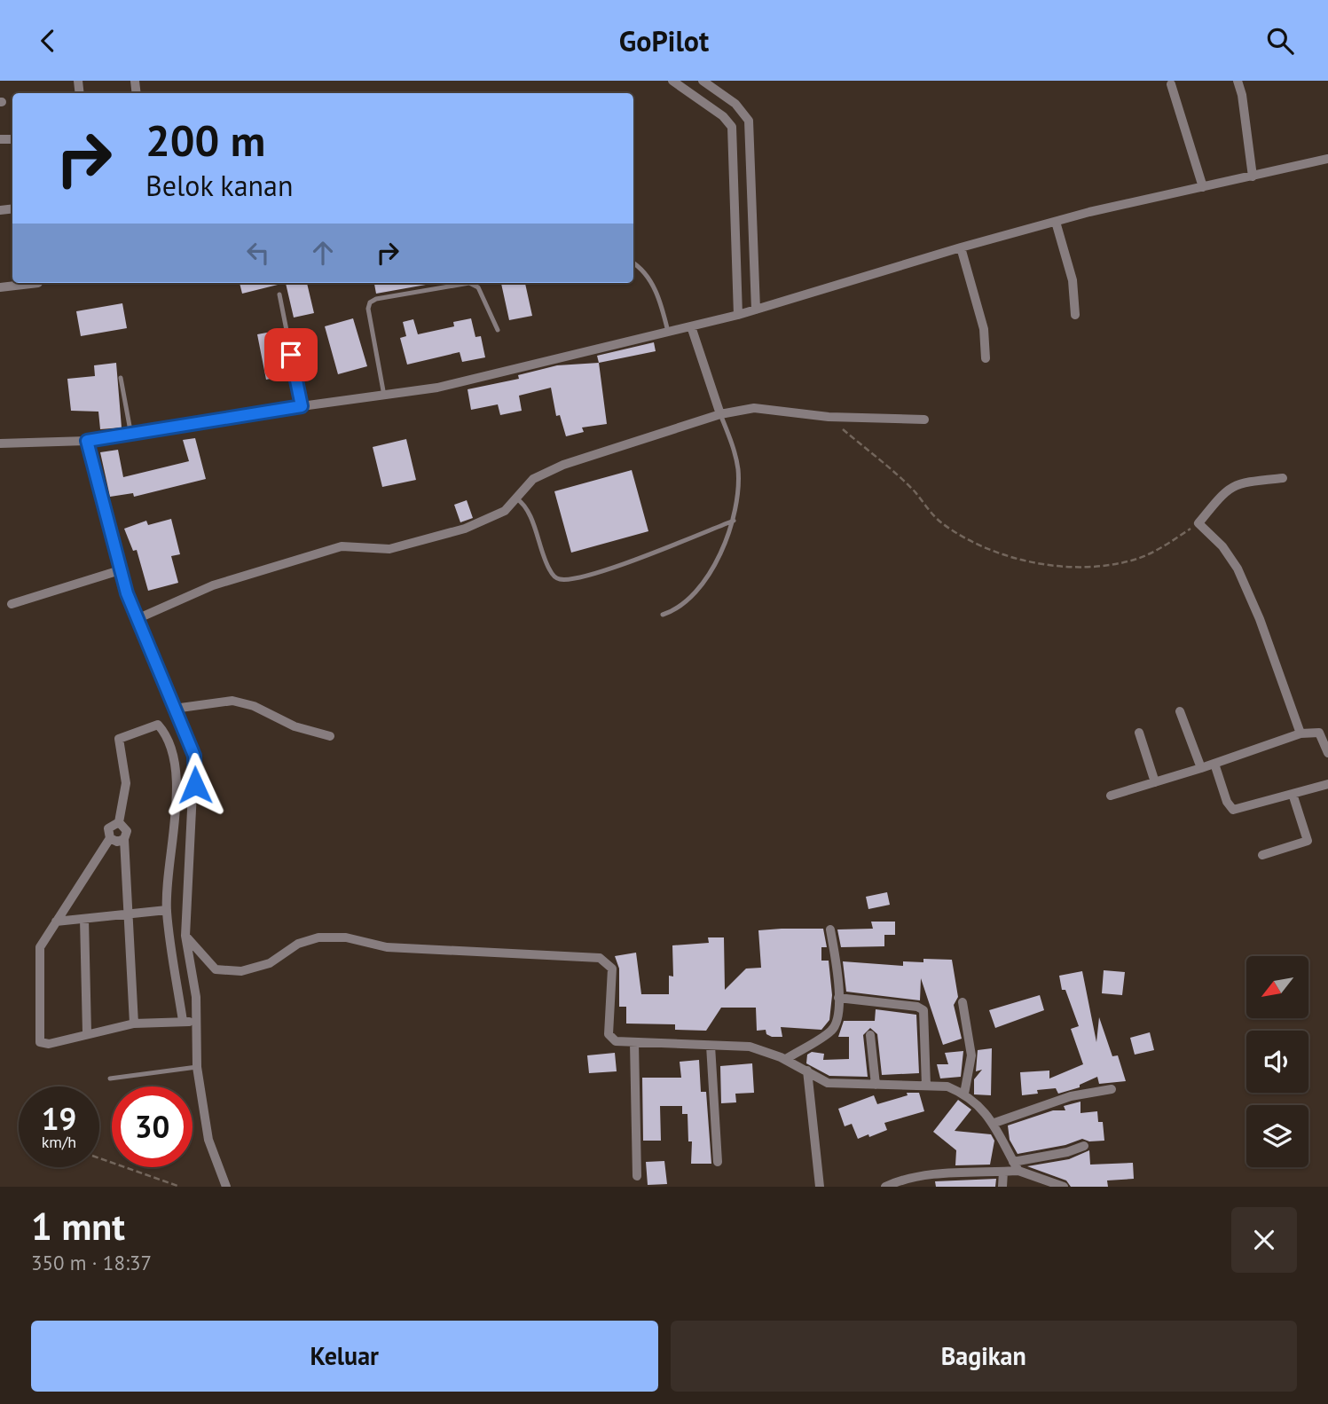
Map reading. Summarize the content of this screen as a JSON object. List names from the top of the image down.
{
  "north": "bottom left",
  "page": {
    "header": "GoPilot",
    "turn": ["200 m", "Belok kanan"],
    "speed": "19 km/h",
    "limit": "30",
    "heading": ["1 mnt", "350 m · 18:37"],
    "buttons": ["Keluar", "Bagikan"]
  }
}
